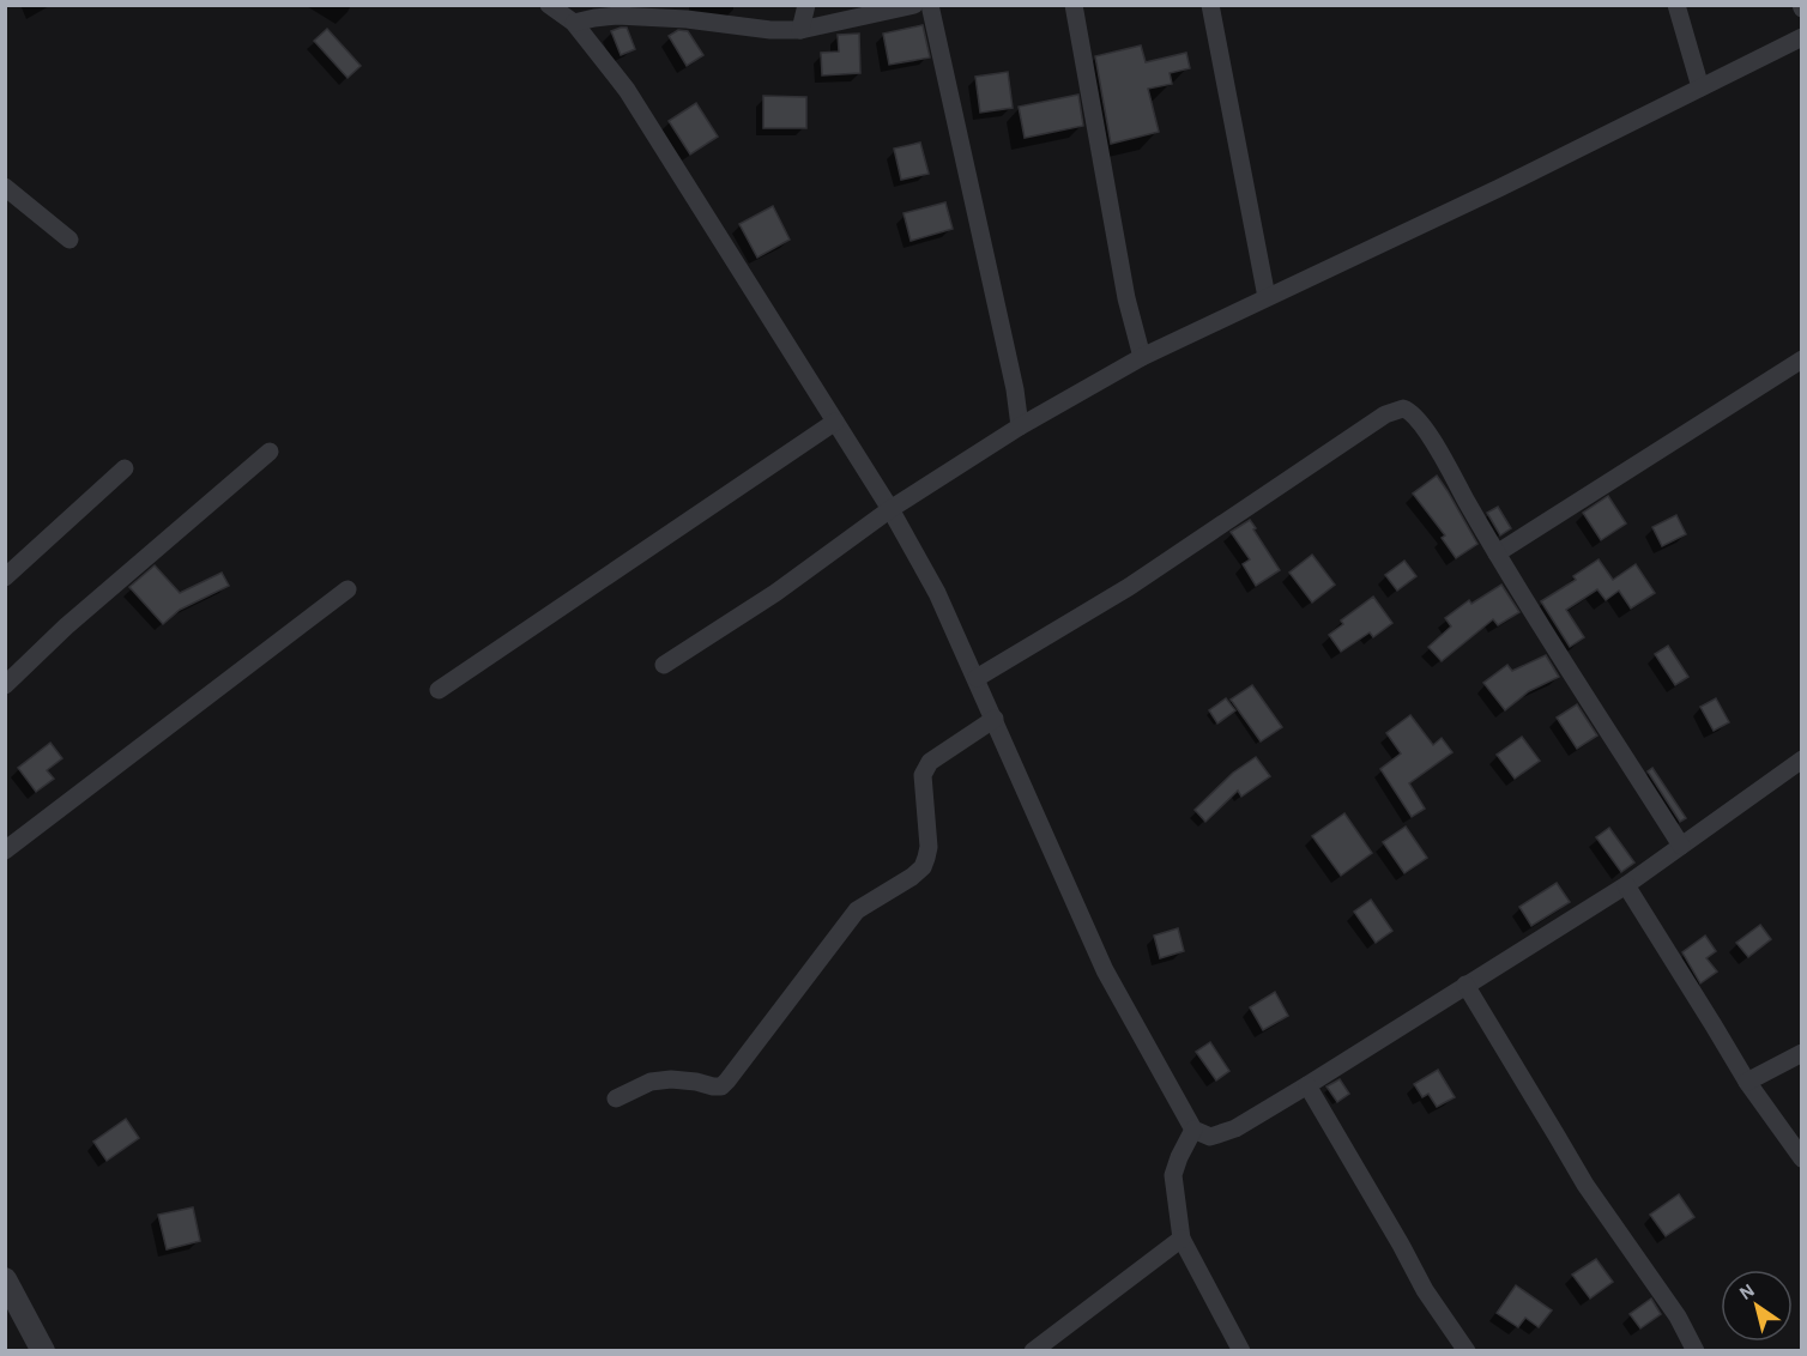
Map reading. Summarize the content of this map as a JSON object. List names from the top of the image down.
{
  "north": "top left"
}
